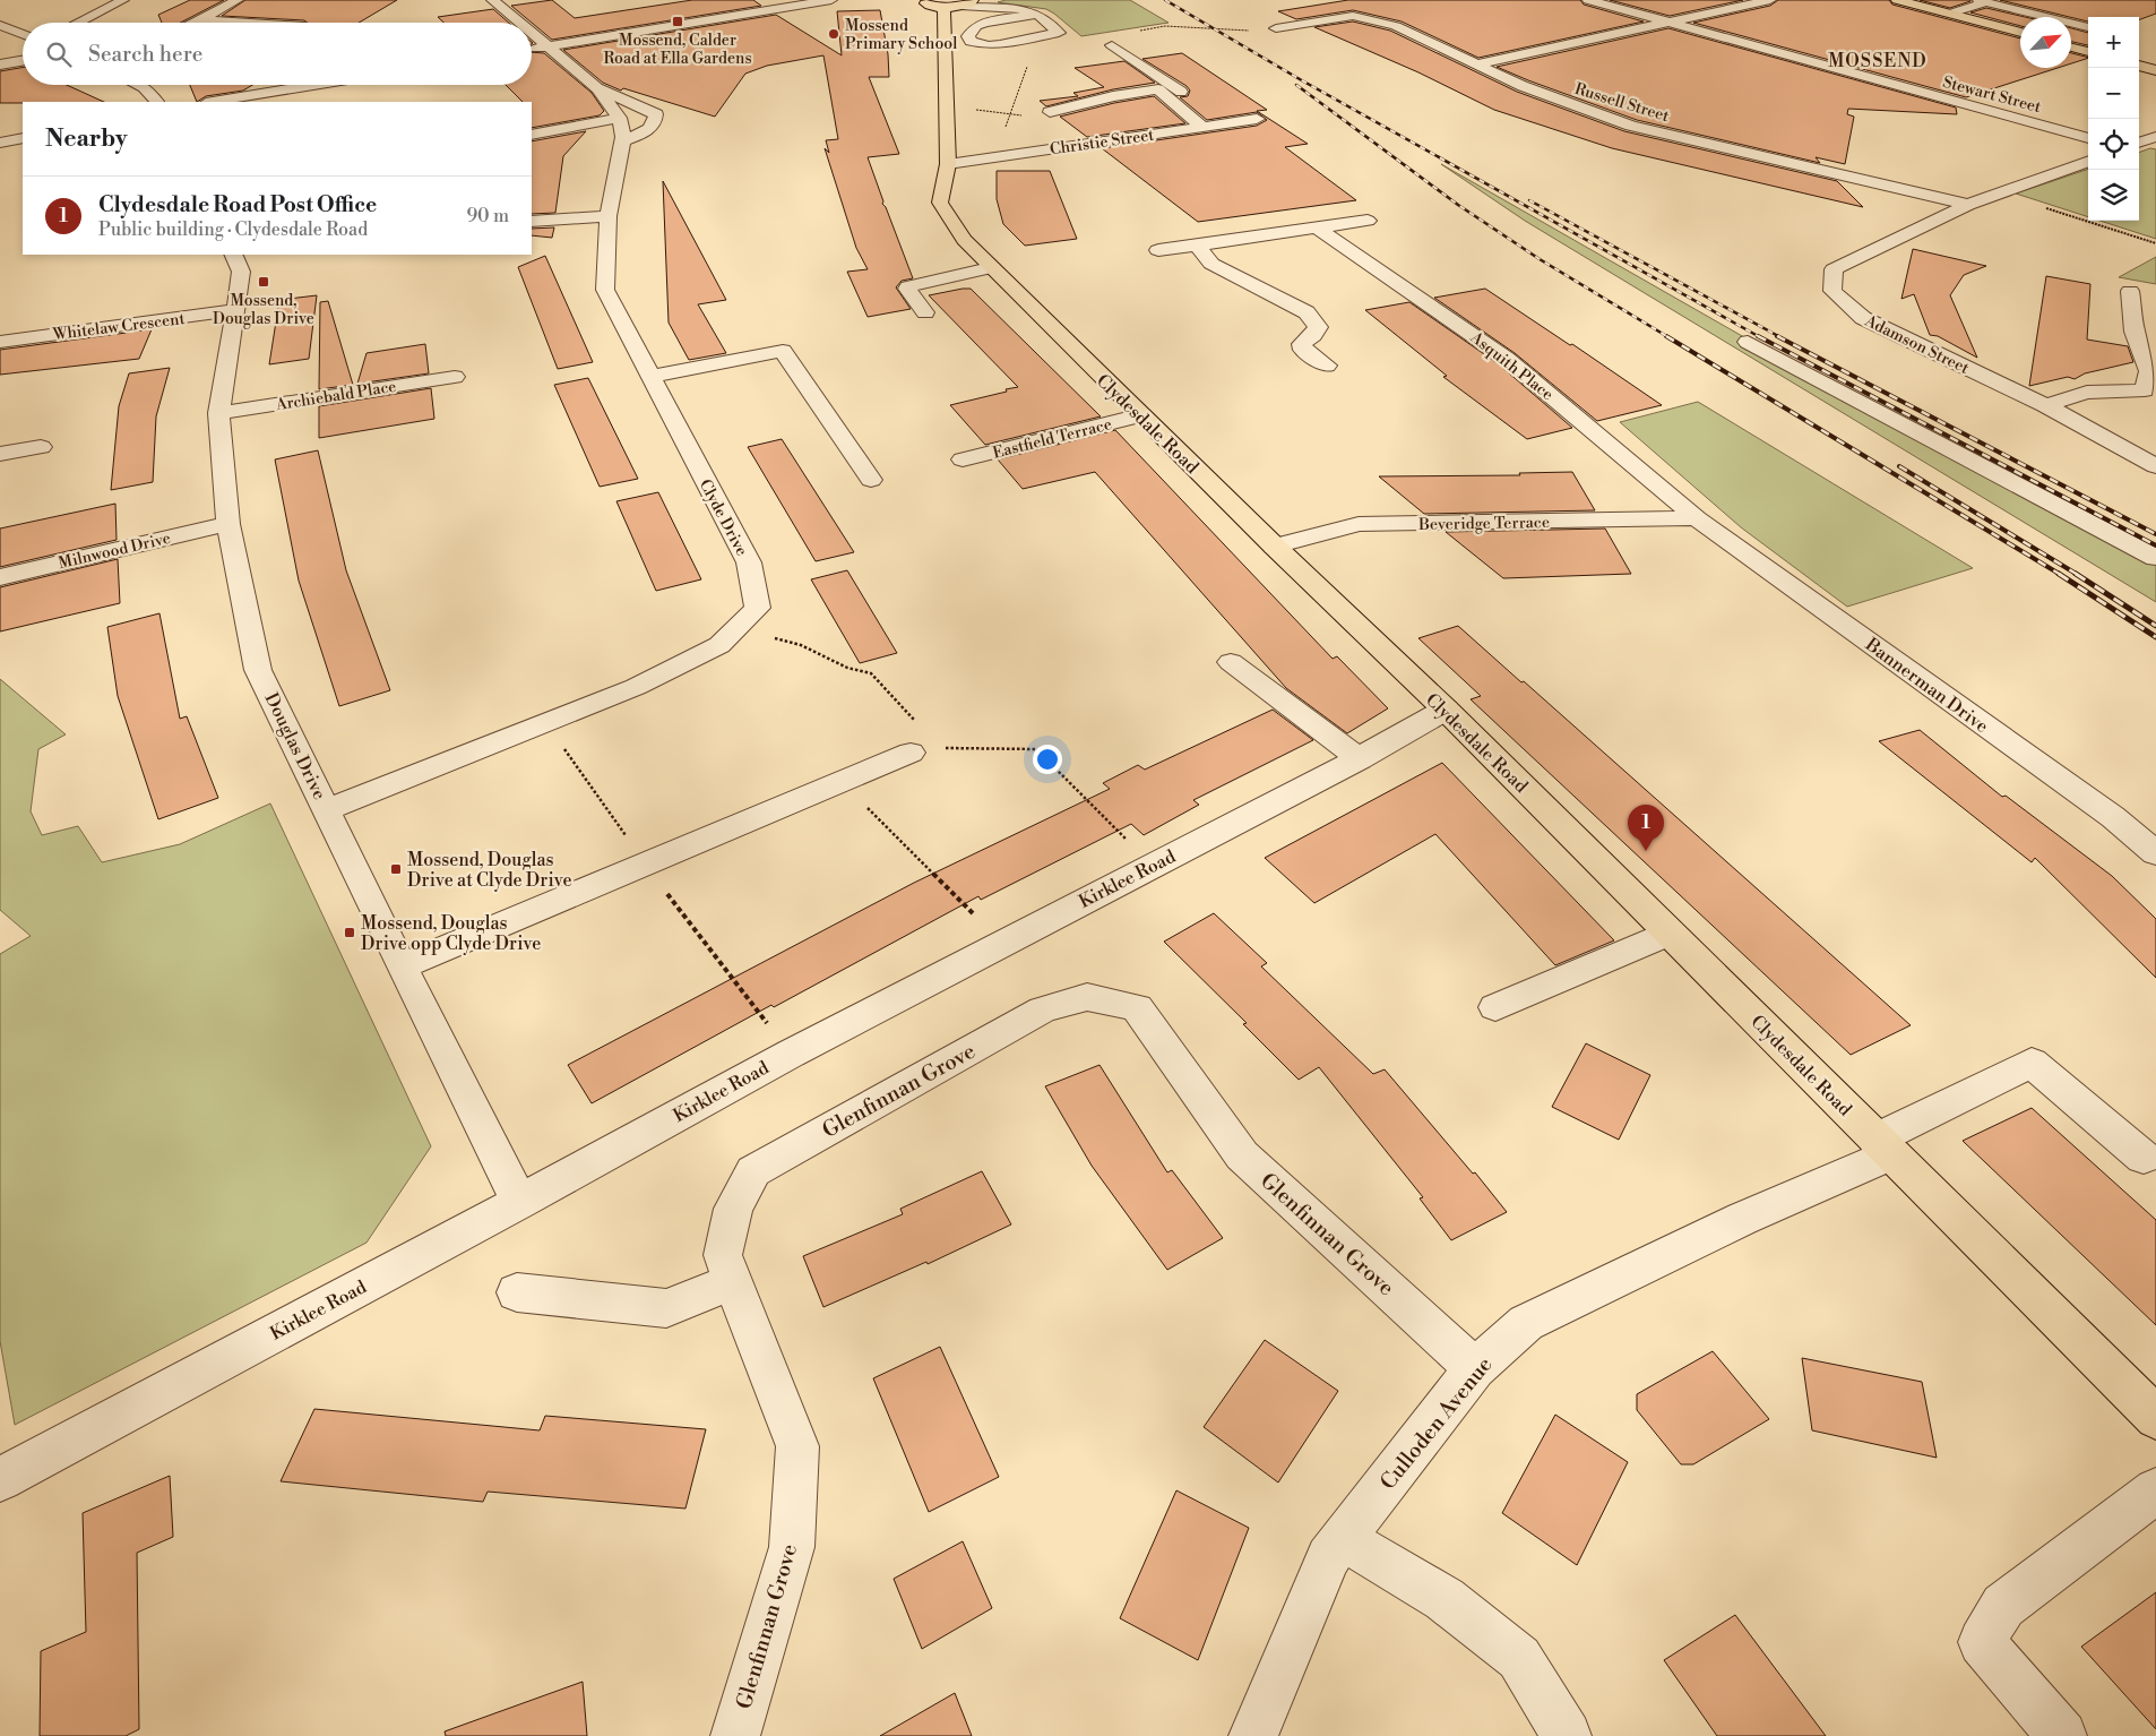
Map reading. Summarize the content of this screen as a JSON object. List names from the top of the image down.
{
  "streets": {
    "main road": ["Clydesdale Road"],
    "street": [
      "Stewart Street",
      "Russell Street",
      "Christie Street",
      "Whitelaw Crescent",
      "Adamson Street",
      "Asquith Place",
      "Archiebald Place",
      "Eastfield Terrace",
      "Clyde Drive",
      "Beveridge Terrace",
      "Milnwood Drive",
      "Bannerman Drive",
      "Douglas Drive",
      "Kirklee Road",
      "Glenfinnan Grove",
      "Culloden Avenue"
    ]
  },
  "crossings": [
    ["Russell Street", "Adamson Street"],
    ["Christie Street", "Clydesdale Road"],
    ["Whitelaw Crescent", "Douglas Drive"],
    ["Asquith Place", "Beveridge Terrace"],
    ["Asquith Place", "Bannerman Drive"],
    ["Archiebald Place", "Douglas Drive"],
    ["Clydesdale Road", "Eastfield Terrace"],
    ["Clydesdale Road", "Beveridge Terrace"],
    ["Clydesdale Road", "Kirklee Road"],
    ["Clydesdale Road", "Culloden Avenue"],
    ["Clyde Drive", "Douglas Drive"],
    ["Beveridge Terrace", "Bannerman Drive"],
    ["Milnwood Drive", "Douglas Drive"],
    ["Douglas Drive", "Kirklee Road"],
    ["Glenfinnan Grove", "Culloden Avenue"]
  ],
  "districts": ["MOSSEND"],
  "places": {
    "transit": [
      "Mossend, Calder Road at Ella Gardens",
      "Mossend, Douglas Drive",
      "Mossend, Douglas Drive at Clyde Drive",
      "Mossend, Douglas Drive opp Clyde Drive"
    ],
    "other": ["Mossend Primary School"]
  },
  "north": "top right",
  "page": {
    "map_buttons": ["+", "−"],
    "search": "Search here",
    "heading": "Nearby",
    "list": [
      {
        "mark": "1",
        "name": "Clydesdale Road Post Office",
        "note": "Public building · Clydesdale Road",
        "value": "90 m"
      }
    ],
    "pins": "1"
  }
}
